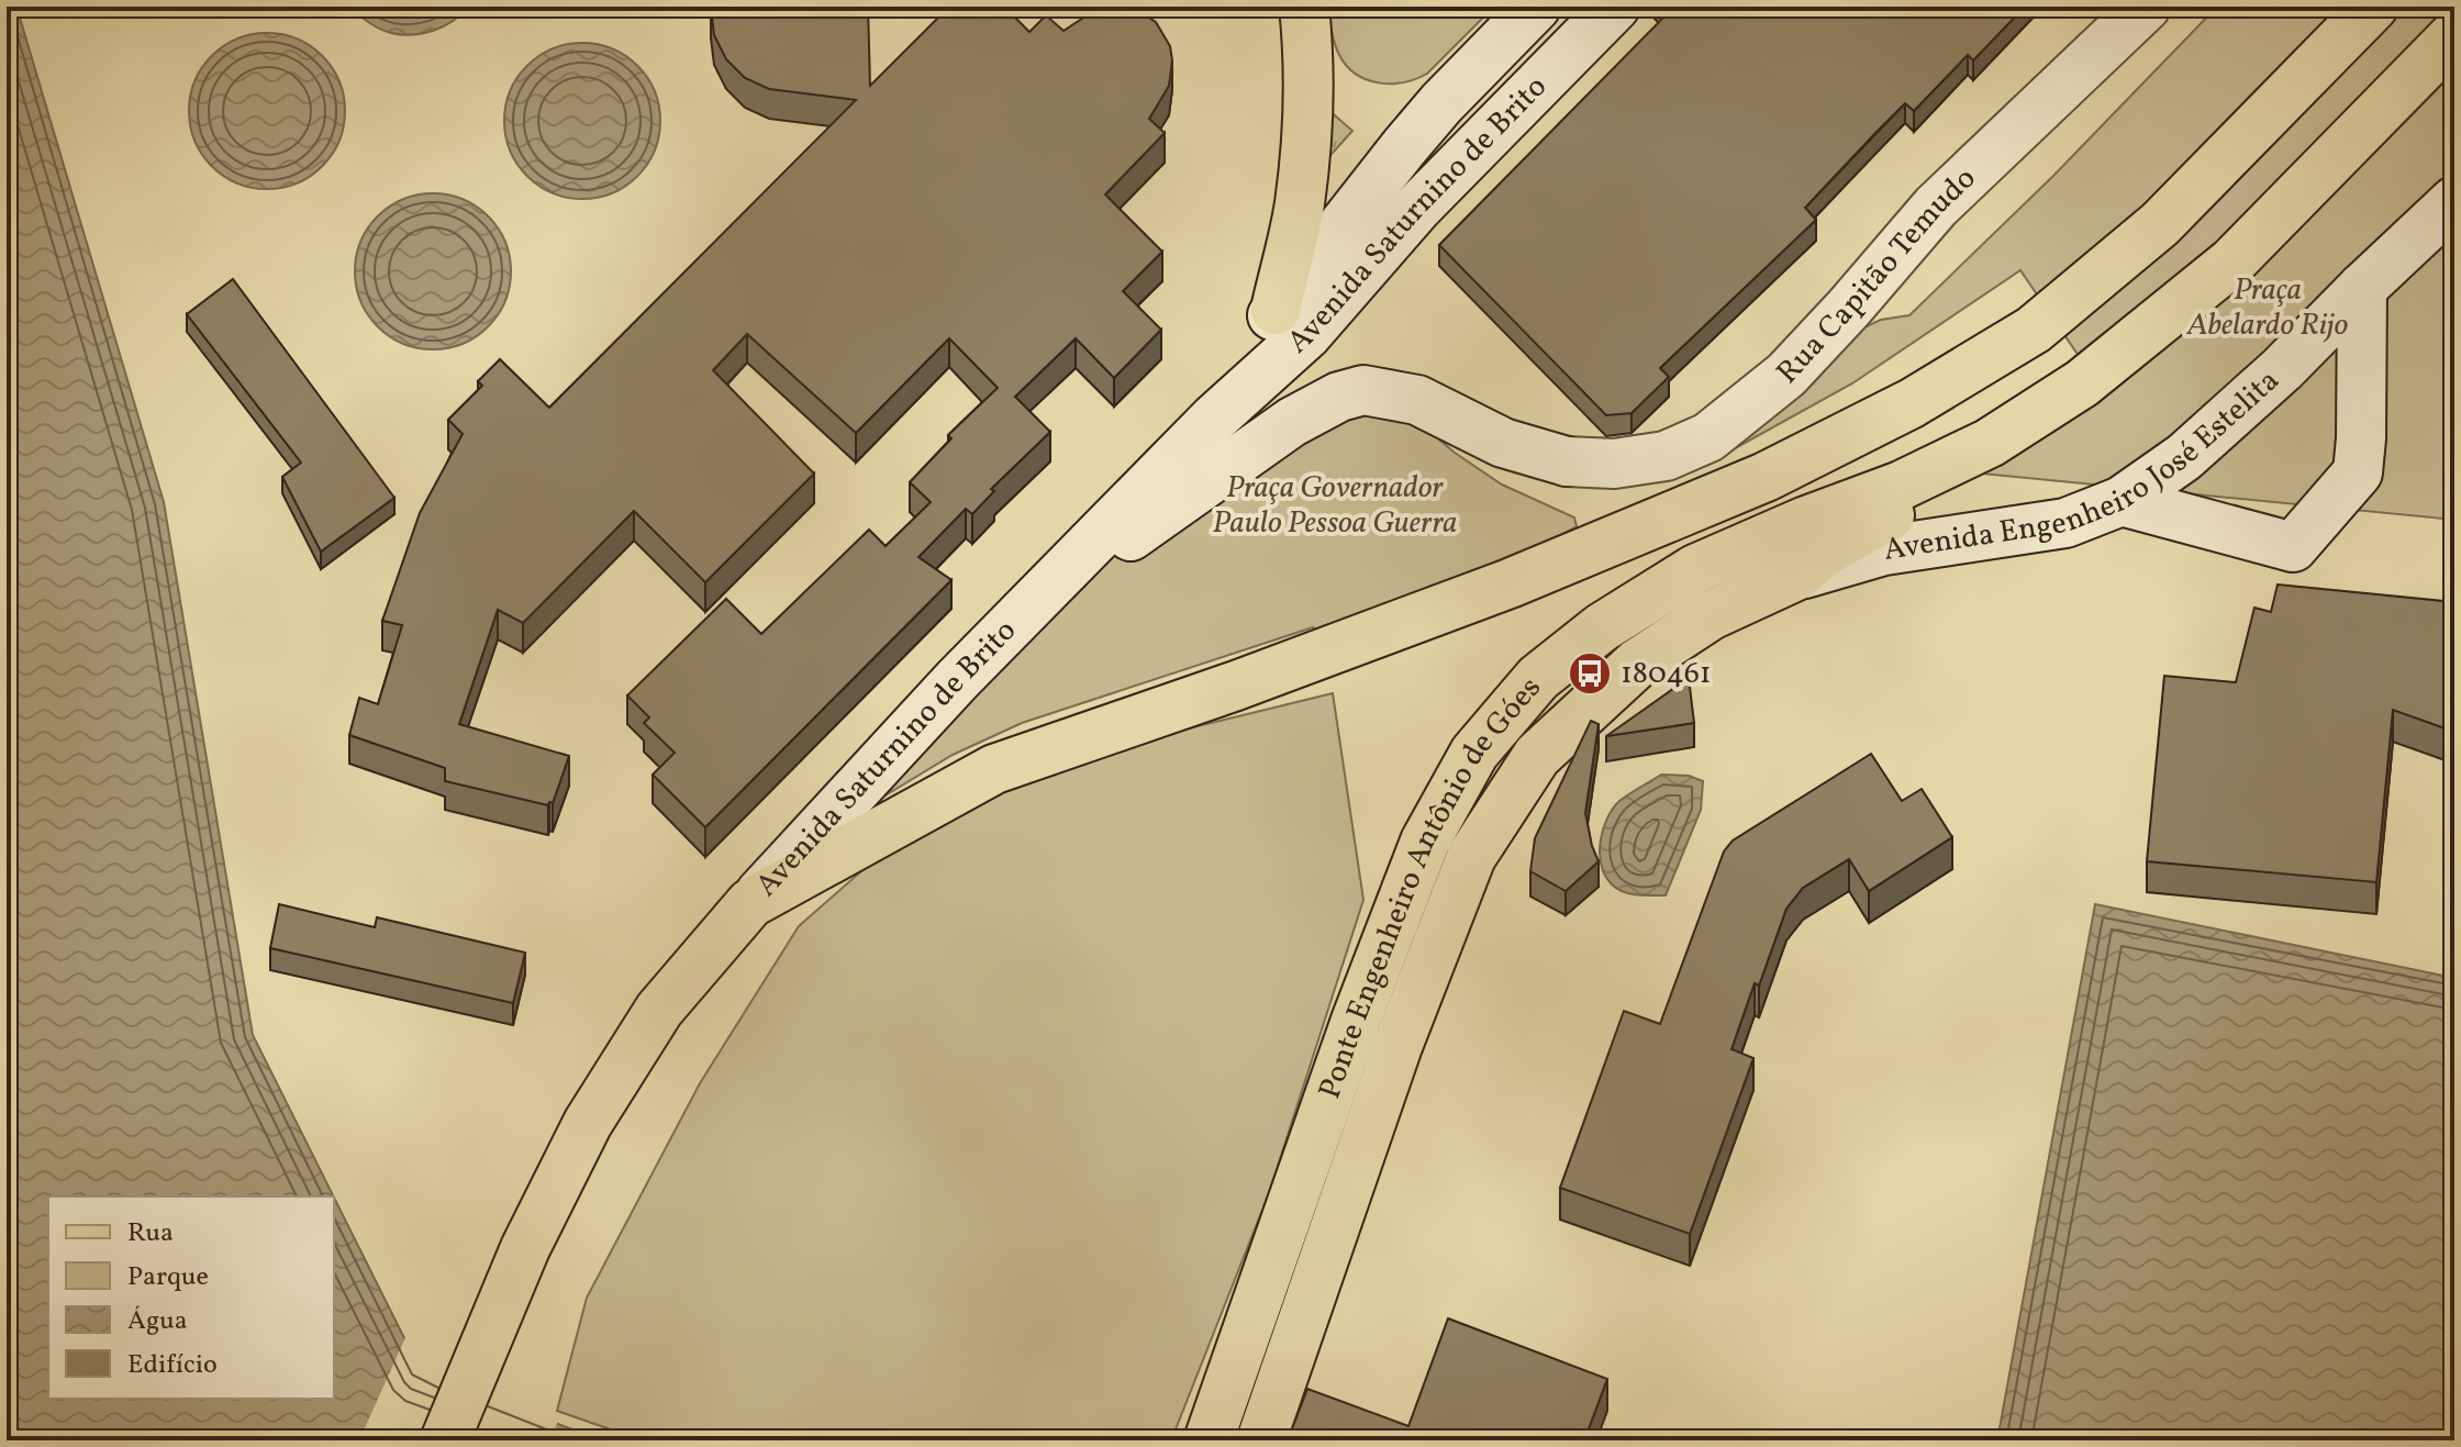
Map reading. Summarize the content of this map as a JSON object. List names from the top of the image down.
{
  "streets": {
    "main road": [
      "Avenida Saturnino de Brito",
      "Rua Capitão Temudo",
      "Avenida Engenheiro José Estelita",
      "Ponte Engenheiro Antônio de Góes"
    ]
  },
  "crossings": [
    ["Avenida Saturnino de Brito", "Rua Capitão Temudo"],
    ["Avenida Engenheiro José Estelita", "Ponte Engenheiro Antônio de Góes"]
  ],
  "parks": ["Praça Abelardo Rijo", "Praça Governador Paulo Pessoa Guerra"],
  "places": {
    "bus stop": ["180461"]
  },
  "legend": [
    "Rua",
    "Parque",
    "Água",
    "Edifício"
  ]
}
